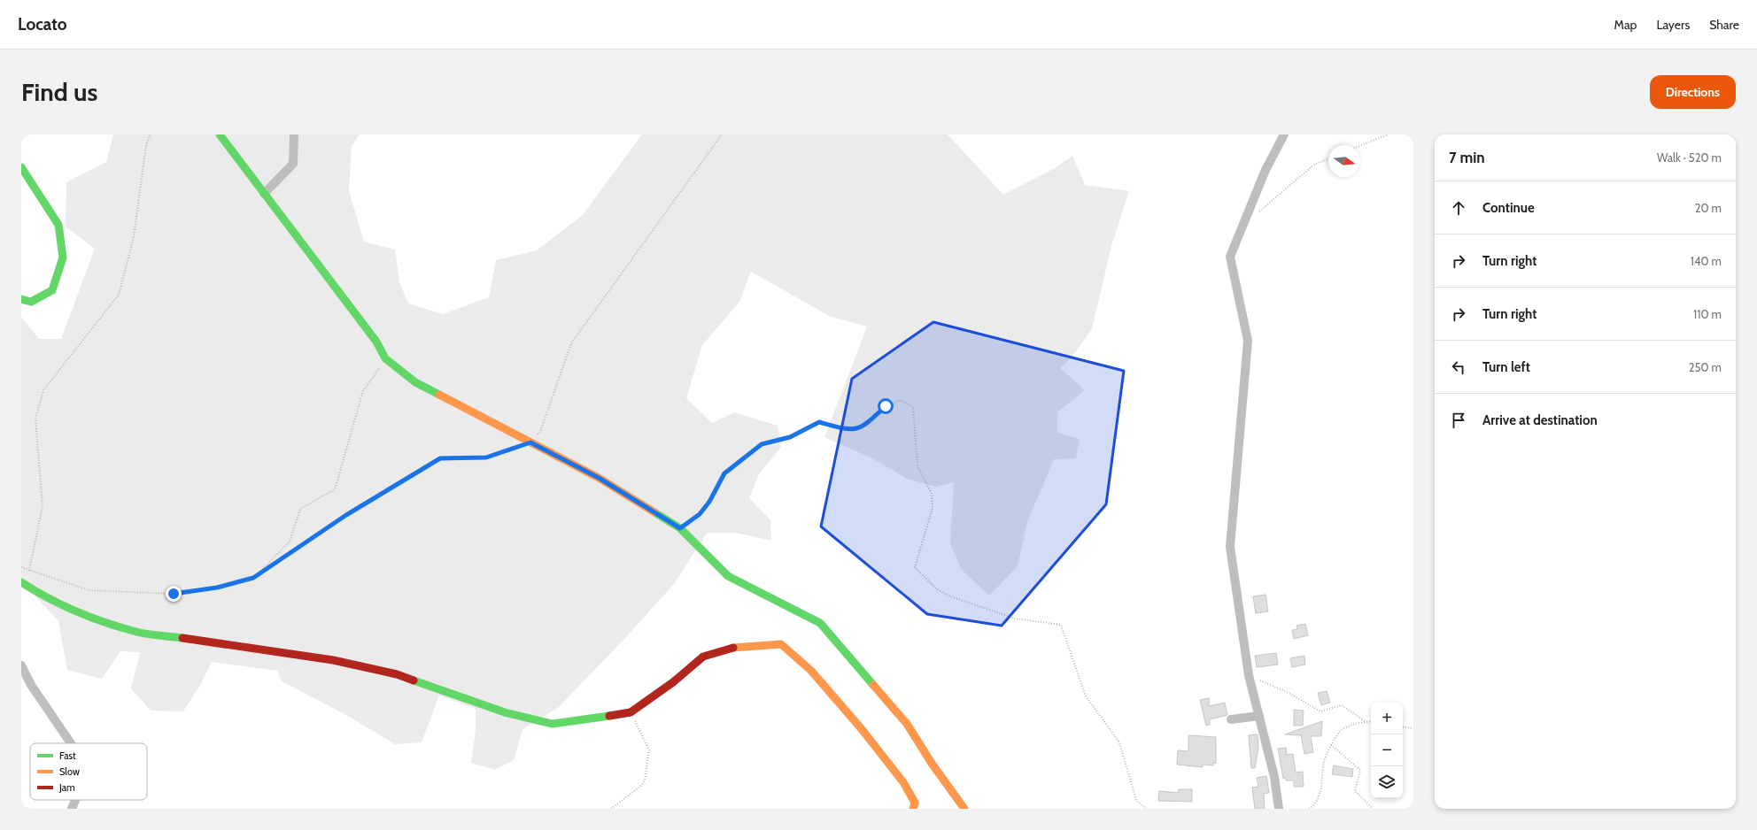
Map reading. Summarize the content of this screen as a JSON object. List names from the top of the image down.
{
  "legend": ["Fast", "Slow", "Jam"],
  "north": "right",
  "page": {
    "header": "Locato",
    "nav": ["Map", "Layers", "Share"],
    "buttons": "Directions",
    "title": "Find us",
    "heading": ["7 min", "Walk · 520 m"],
    "list": [
      ["Continue", "20 m"],
      ["Turn right", "140 m"],
      ["Turn right", "110 m"],
      ["Turn left", "250 m"],
      "Arrive at destination"
    ],
    "map_buttons": ["+", "−"]
  }
}
